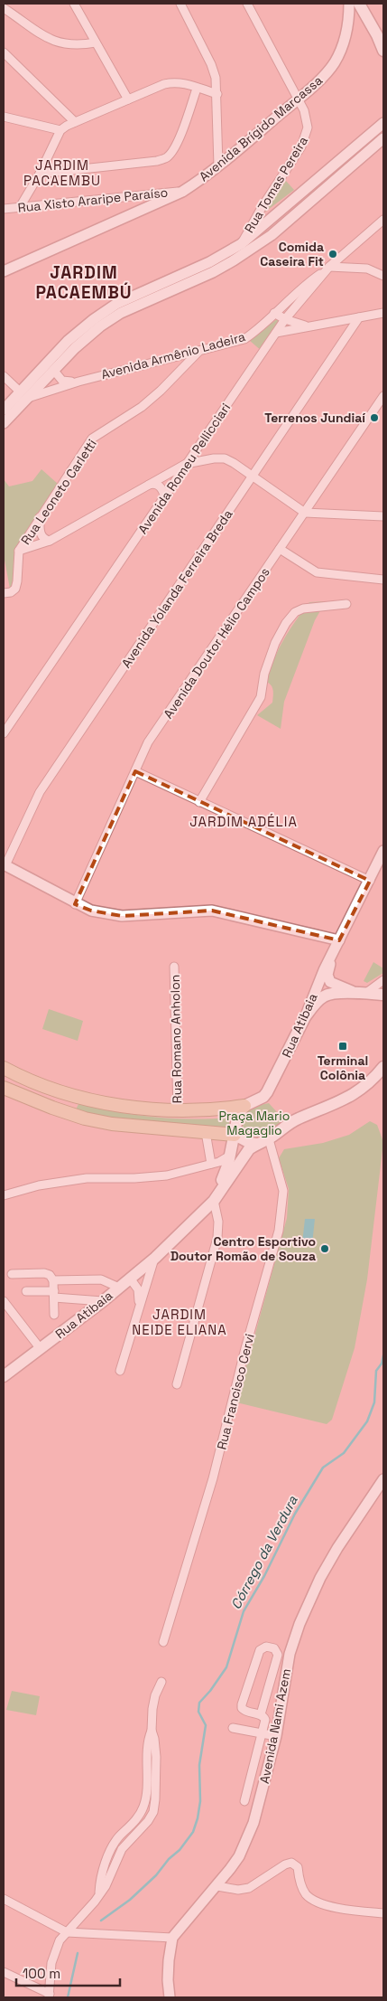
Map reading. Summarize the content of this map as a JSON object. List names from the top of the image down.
{
  "streets": {
    "main road": ["Rua Atibaia"],
    "street": [
      "Avenida Brígido Marcassa",
      "Rua Tomas Pereira",
      "Rua Xisto Araripe Paraíso",
      "Avenida Armênio Ladeira",
      "Avenida Romeu Pellicciari",
      "Rua Leoneto Carletti",
      "Avenida Yolanda Ferreira Breda",
      "Avenida Doutor Hélio Campos",
      "Rua Romano Anholon",
      "Rua Francisco Cervi",
      "Avenida Nami Azem"
    ]
  },
  "crossings": [
    ["Avenida Brígido Marcassa", "Rua Tomas Pereira"],
    ["Avenida Brígido Marcassa", "Rua Xisto Araripe Paraíso"],
    ["Avenida Armênio Ladeira", "Avenida Romeu Pellicciari"],
    ["Avenida Armênio Ladeira", "Rua Leoneto Carletti"]
  ],
  "districts": [
    "JARDIM PACAEMBU",
    "JARDIM PACAEMBÚ",
    "JARDIM ADÉLIA",
    "JARDIM NEIDE ELIANA"
  ],
  "water": ["Córrego da Verdura"],
  "parks": ["Praça Mario Magaglio"],
  "places": {
    "other": ["Comida Caseira Fit", "Terrenos Jundiaí", "Centro Esportivo Doutor Romão de Souza"],
    "transit": ["Terminal Colônia"]
  },
  "scale_bar": "100 m"
}
